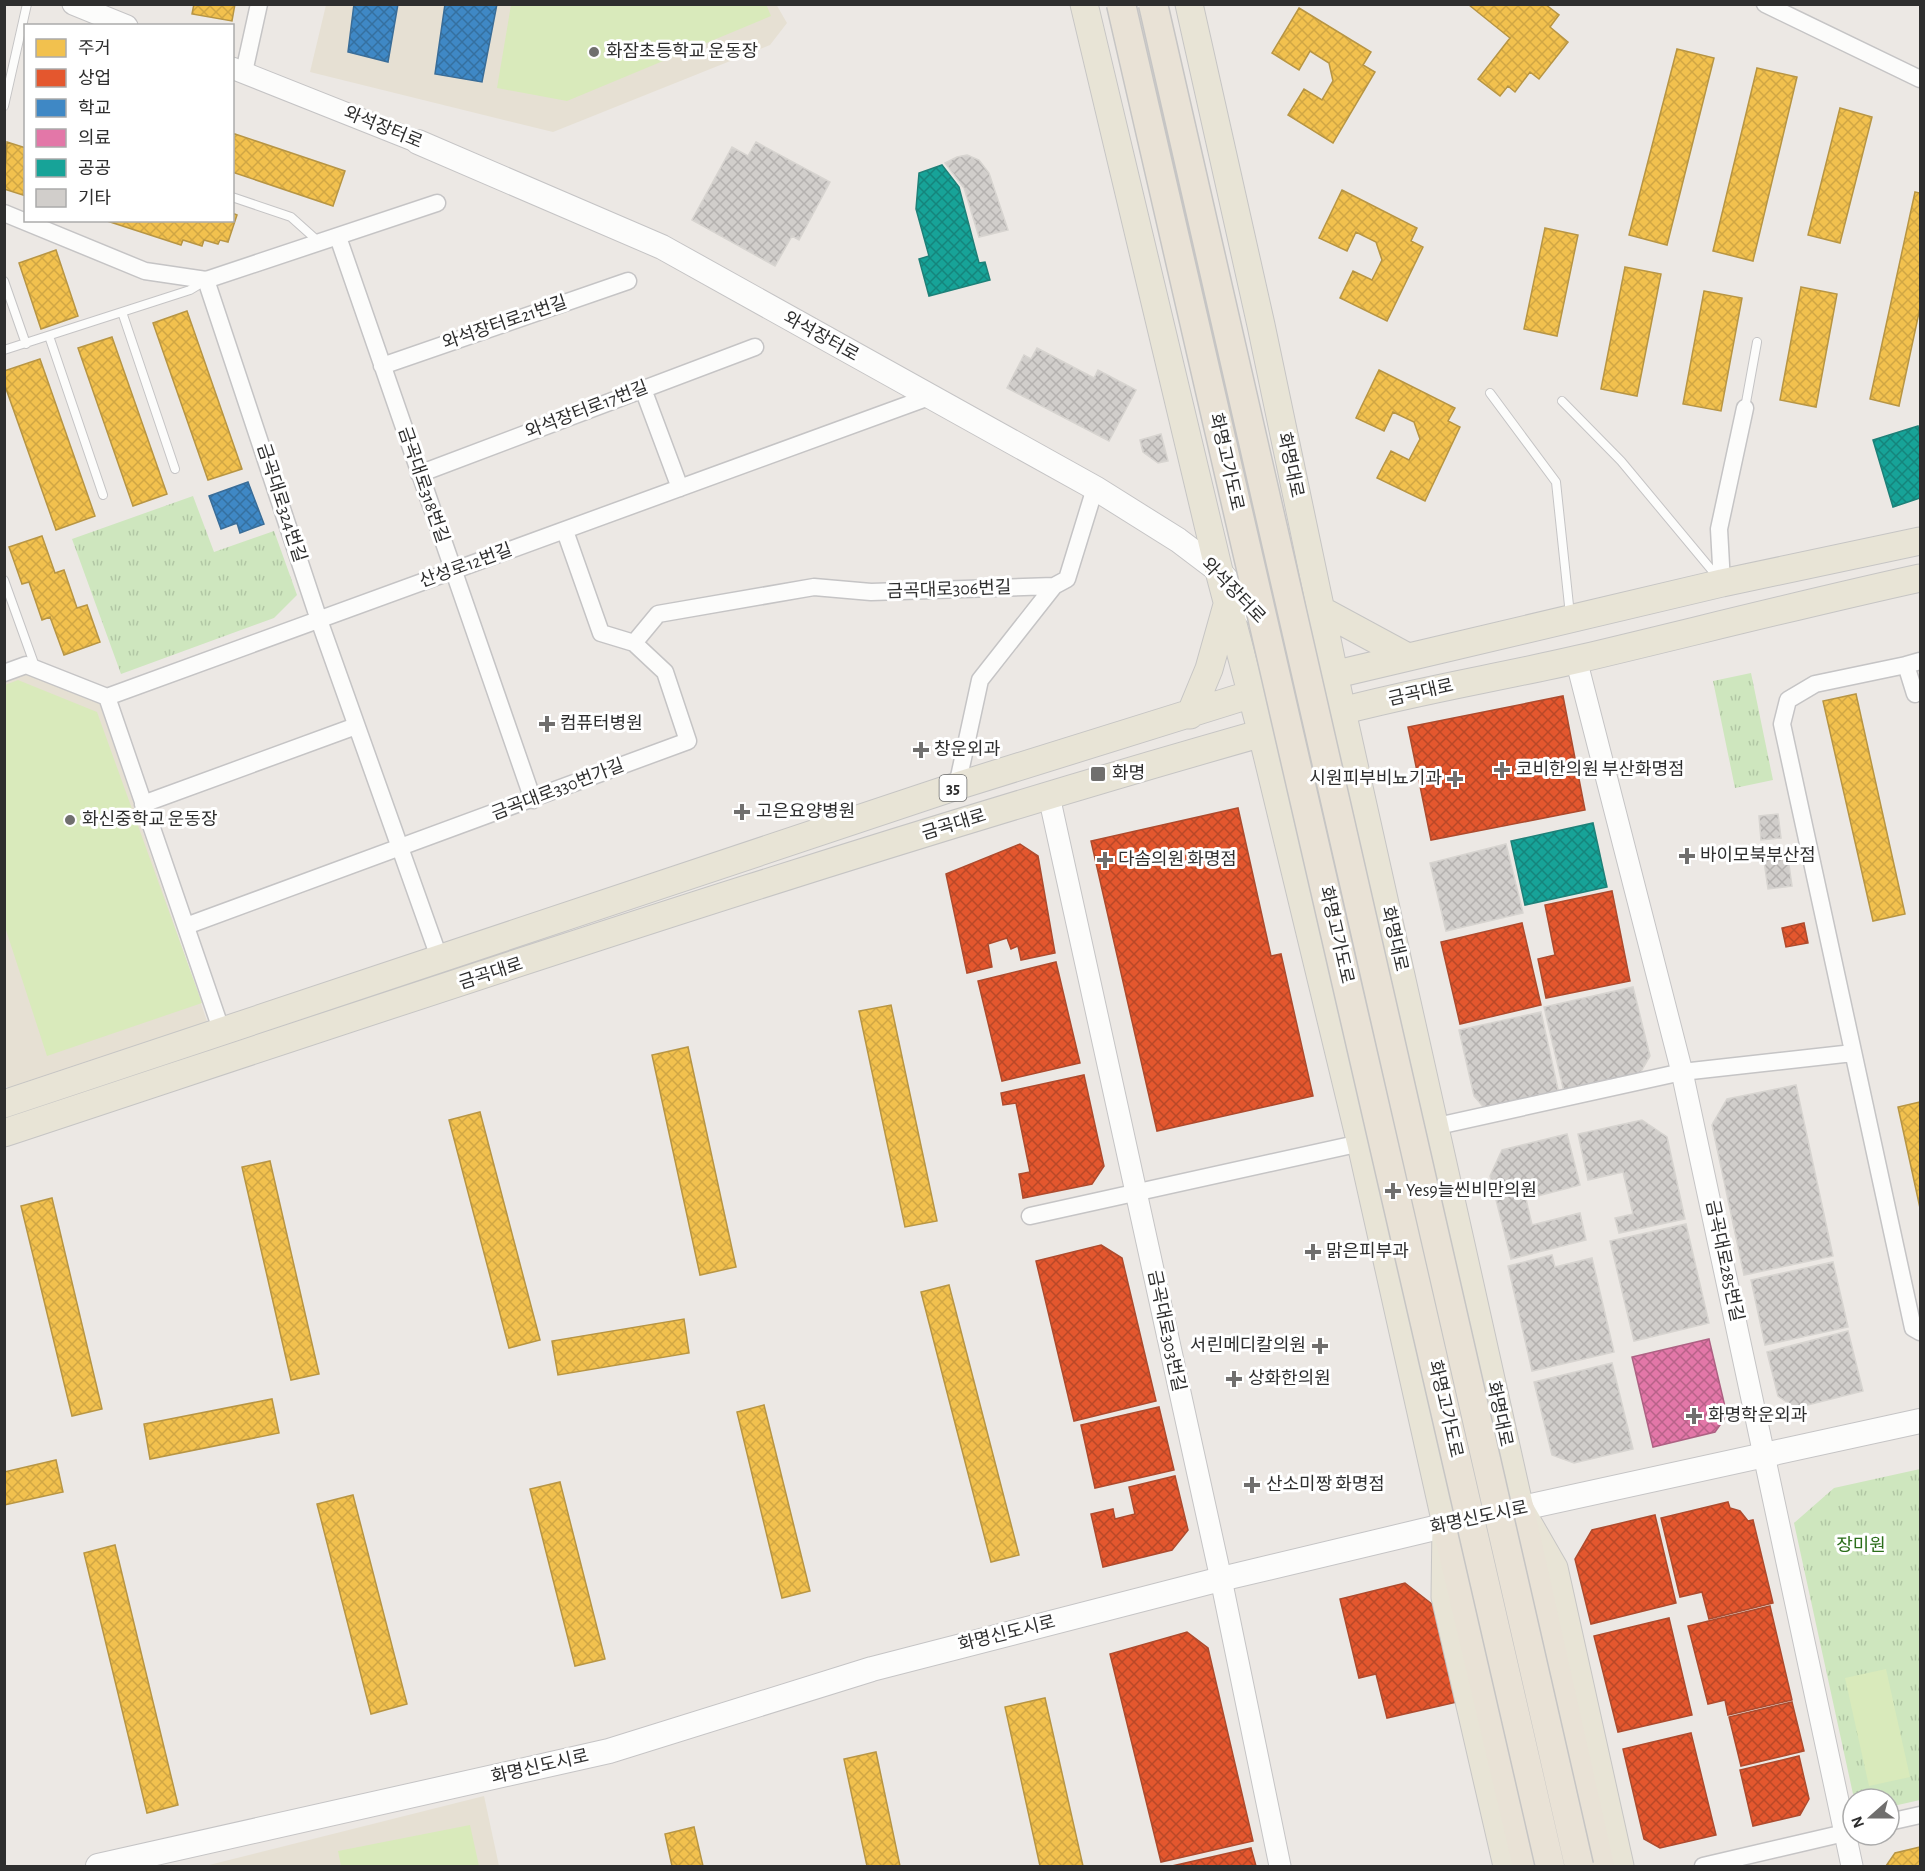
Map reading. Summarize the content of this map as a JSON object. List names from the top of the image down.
{
  "streets": {
    "highway": ["화명고가도로"],
    "main road": [
      "와석장터로",
      "화명대로",
      "금곡대로",
      "35",
      "화명신도시로"
    ],
    "street": [
      "와석장터로21번길",
      "와석장터로17번길",
      "금곡대로318번길",
      "금곡대로324번길",
      "산성로12번길",
      "금곡대로306번길",
      "금곡대로330번가길",
      "금곡대로285번길",
      "금곡대로303번길"
    ]
  },
  "crossings": [
    ["와석장터로", "화명대로"],
    ["와석장터로", "산성로12번길"],
    ["와석장터로", "금곡대로"],
    ["와석장터로21번길", "금곡대로318번길"],
    ["와석장터로17번길", "금곡대로318번길"],
    ["화명대로", "금곡대로"],
    ["화명대로", "화명신도시로"],
    ["금곡대로318번길", "산성로12번길"],
    ["금곡대로318번길", "금곡대로330번가길"],
    ["금곡대로324번길", "산성로12번길"],
    ["금곡대로324번길", "금곡대로"],
    ["금곡대로324번길", "금곡대로330번가길"],
    ["산성로12번길", "금곡대로330번가길"],
    ["금곡대로306번길", "금곡대로"],
    ["금곡대로306번길", "금곡대로330번가길"],
    ["금곡대로", "금곡대로285번길"],
    ["금곡대로", "금곡대로303번길"],
    ["금곡대로285번길", "화명신도시로"],
    ["금곡대로303번길", "화명신도시로"]
  ],
  "parks": ["장미원"],
  "places": {
    "other": ["화잠초등학교 운동장", "화신중학교 운동장"],
    "health": [
      "컴퓨터병원",
      "창운외과",
      "코비한의원 부산화명점",
      "시원피부비뇨기과",
      "고은요양병원",
      "바이모북부산점",
      "다솜의원 화명점",
      "Yes9늘씬비만의원",
      "맑은피부과",
      "서린메디칼의원",
      "상화한의원",
      "화명학운외과",
      "산소미짱 화명점"
    ],
    "transit": ["화명"]
  },
  "legend": [
    "주거",
    "상업",
    "학교",
    "의료",
    "공공",
    "기타"
  ],
  "north": "left"
}
